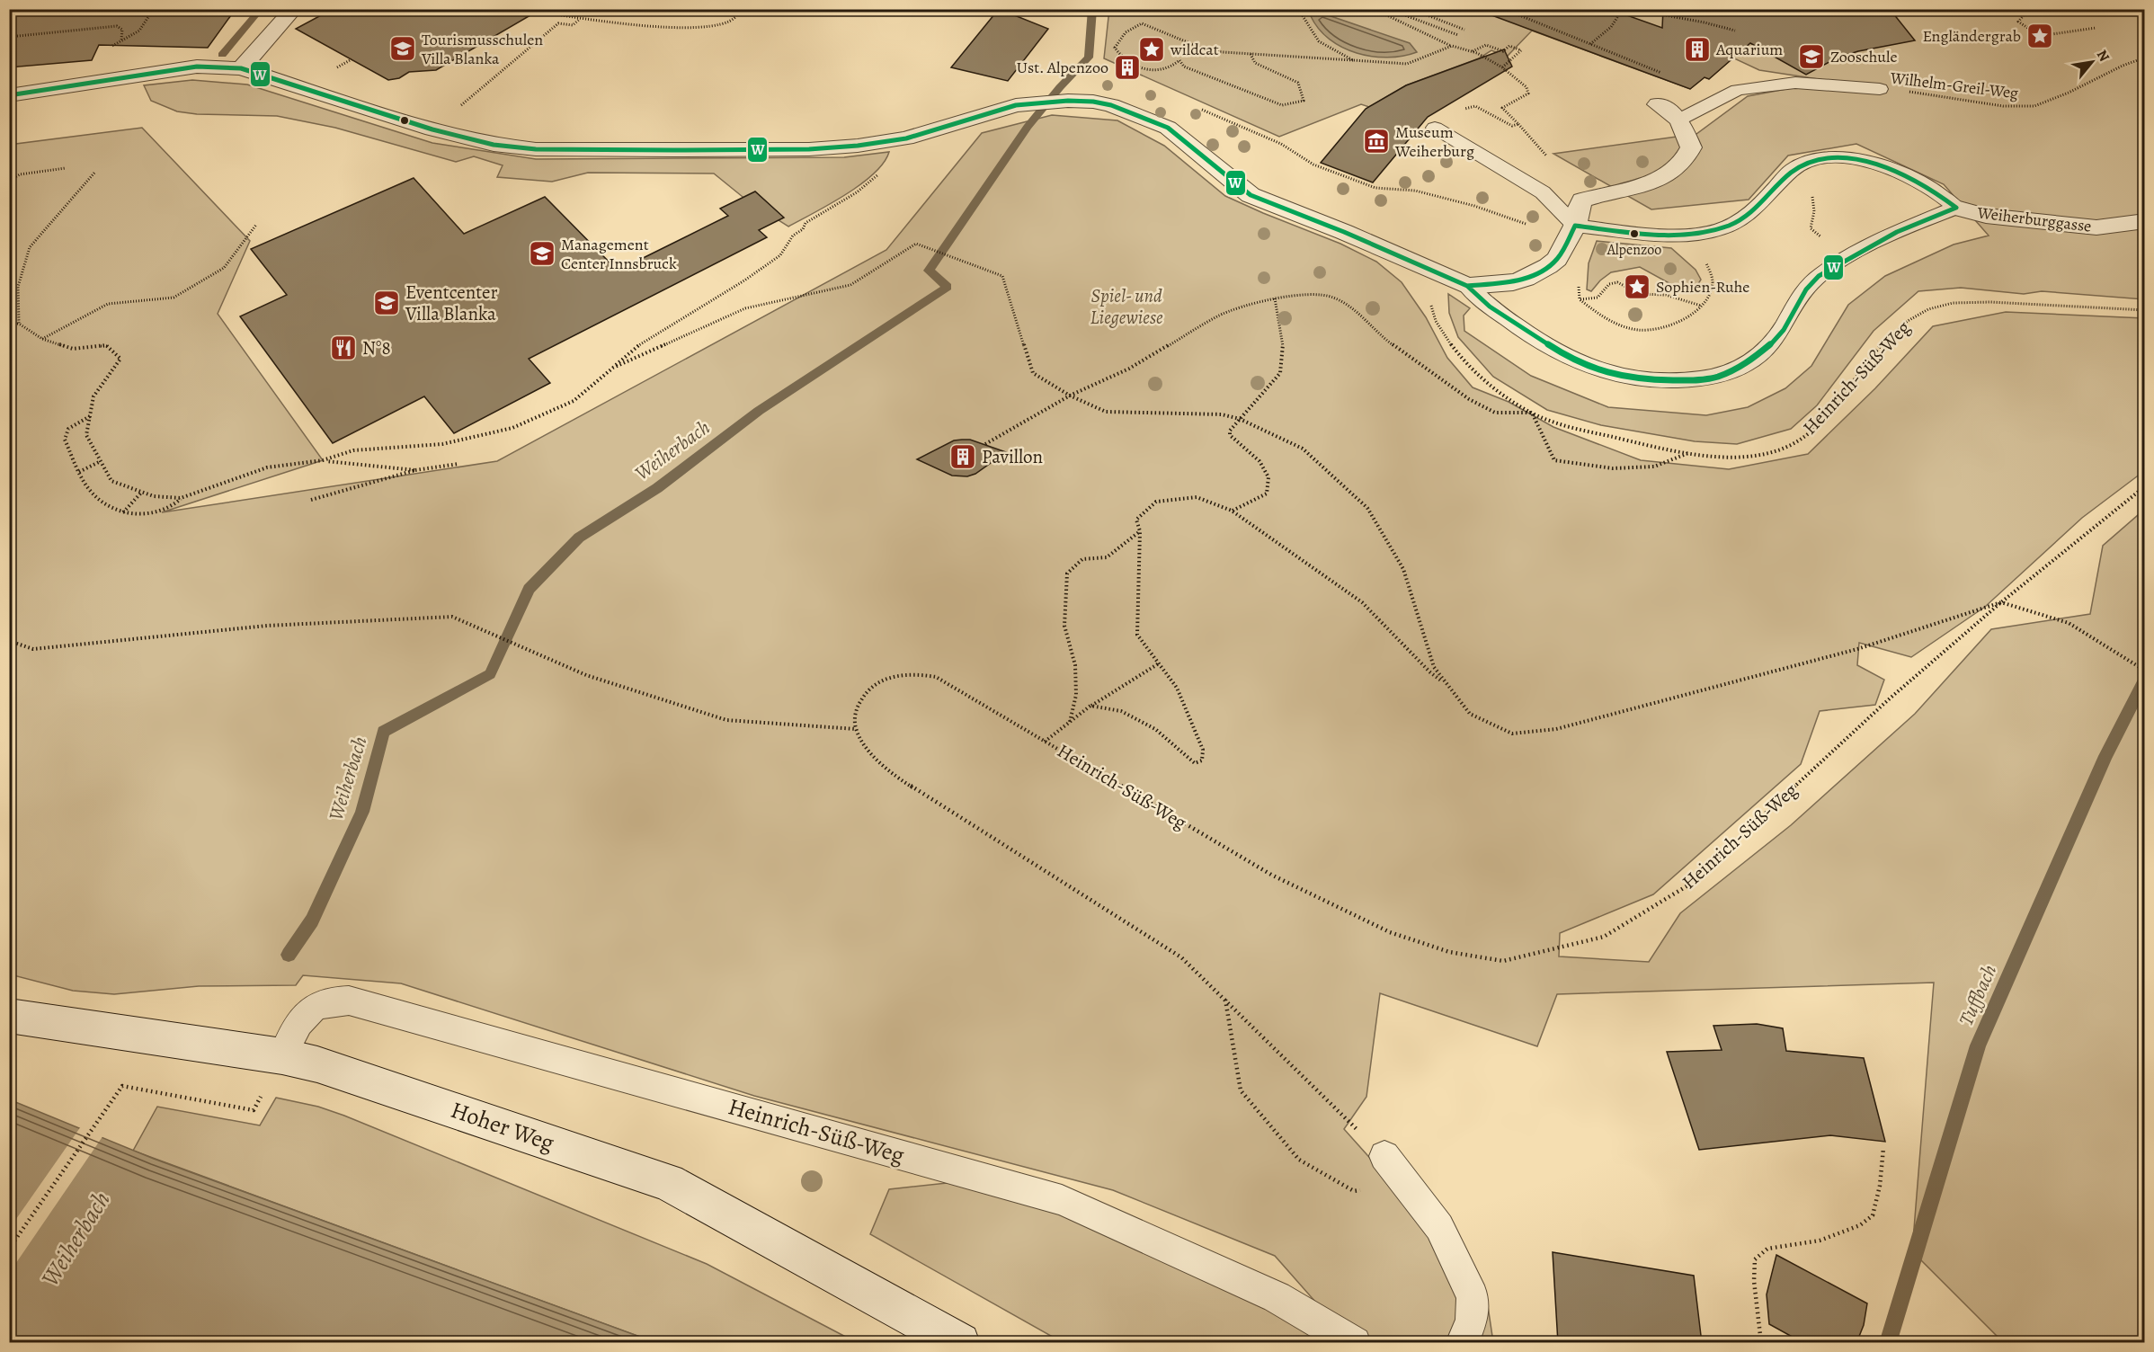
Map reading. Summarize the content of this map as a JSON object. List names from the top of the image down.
{
  "streets": {
    "street": ["Weiherburggasse", "Hoher Weg"],
    "lane": ["Heinrich-Süß-Weg"],
    "path": ["Wilhelm-Greil-Weg"]
  },
  "crossings": [
    ["Weiherburggasse", "Heinrich-Süß-Weg"],
    ["Heinrich-Süß-Weg", "Hoher Weg"]
  ],
  "water": ["Weiherbach", "Tuffbach"],
  "parks": ["Spiel- und Liegewiese"],
  "places": {
    "place": ["Engländergrab", "wildcat", "Sophien-Ruhe"],
    "school or university": [
      "Tourismusschulen Villa Blanka",
      "Zooschule",
      "Management Center Innsbruck",
      "Eventcenter Villa Blanka"
    ],
    "building": ["Aquarium", "Ust. Alpenzoo", "Pavillon"],
    "museum": ["Museum Weiherburg"],
    "other": ["Alpenzoo"],
    "restaurant": ["N°8"]
  },
  "lines": ["transit line W"],
  "north": "top right"
}
